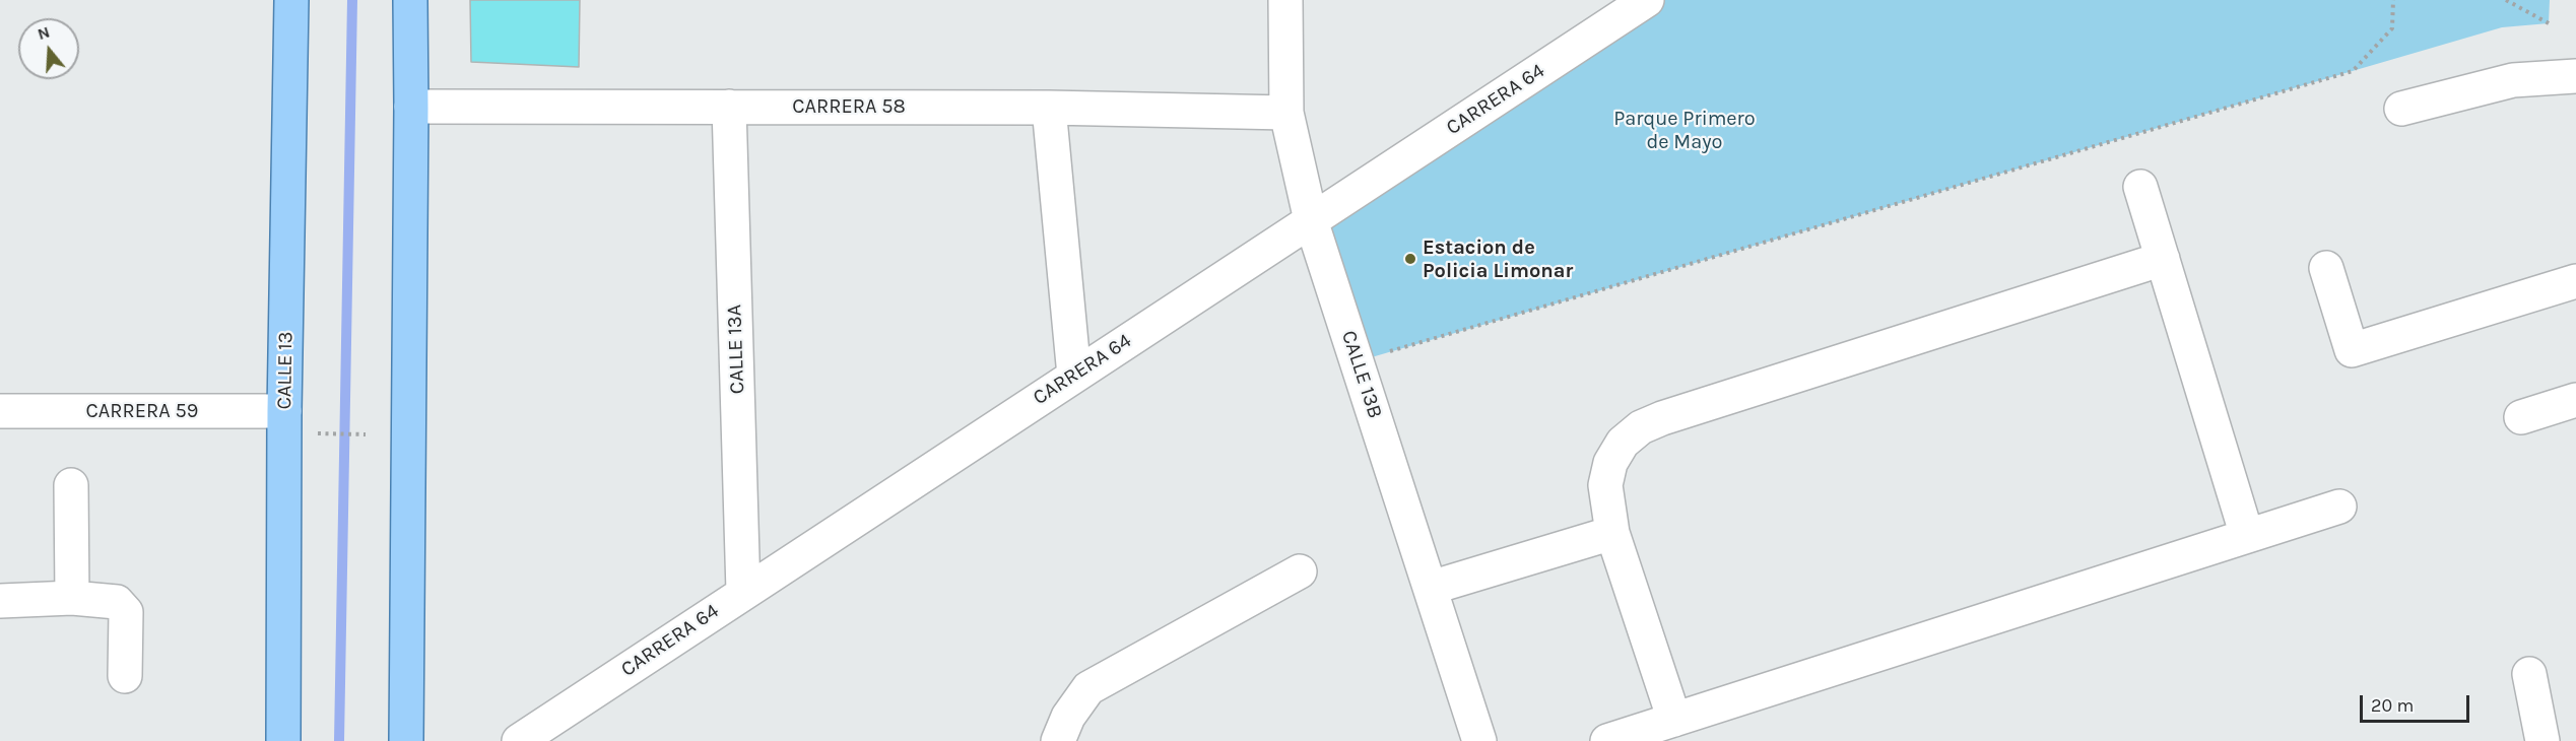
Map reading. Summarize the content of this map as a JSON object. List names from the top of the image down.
{
  "streets": {
    "main road": ["CALLE 13"],
    "street": [
      "CARRERA 64",
      "CARRERA 58",
      "CALLE 13A",
      "CALLE 13B",
      "CARRERA 59"
    ]
  },
  "crossings": [
    ["CARRERA 64", "CALLE 13A"],
    ["CARRERA 64", "CALLE 13B"],
    ["CARRERA 58", "CALLE 13A"],
    ["CARRERA 58", "CALLE 13B"],
    ["CALLE 13", "CARRERA 59"]
  ],
  "parks": ["Parque Primero de Mayo"],
  "places": ["Estacion de Policia Limonar"],
  "scale_bar": "20 m",
  "north": "top"
}
